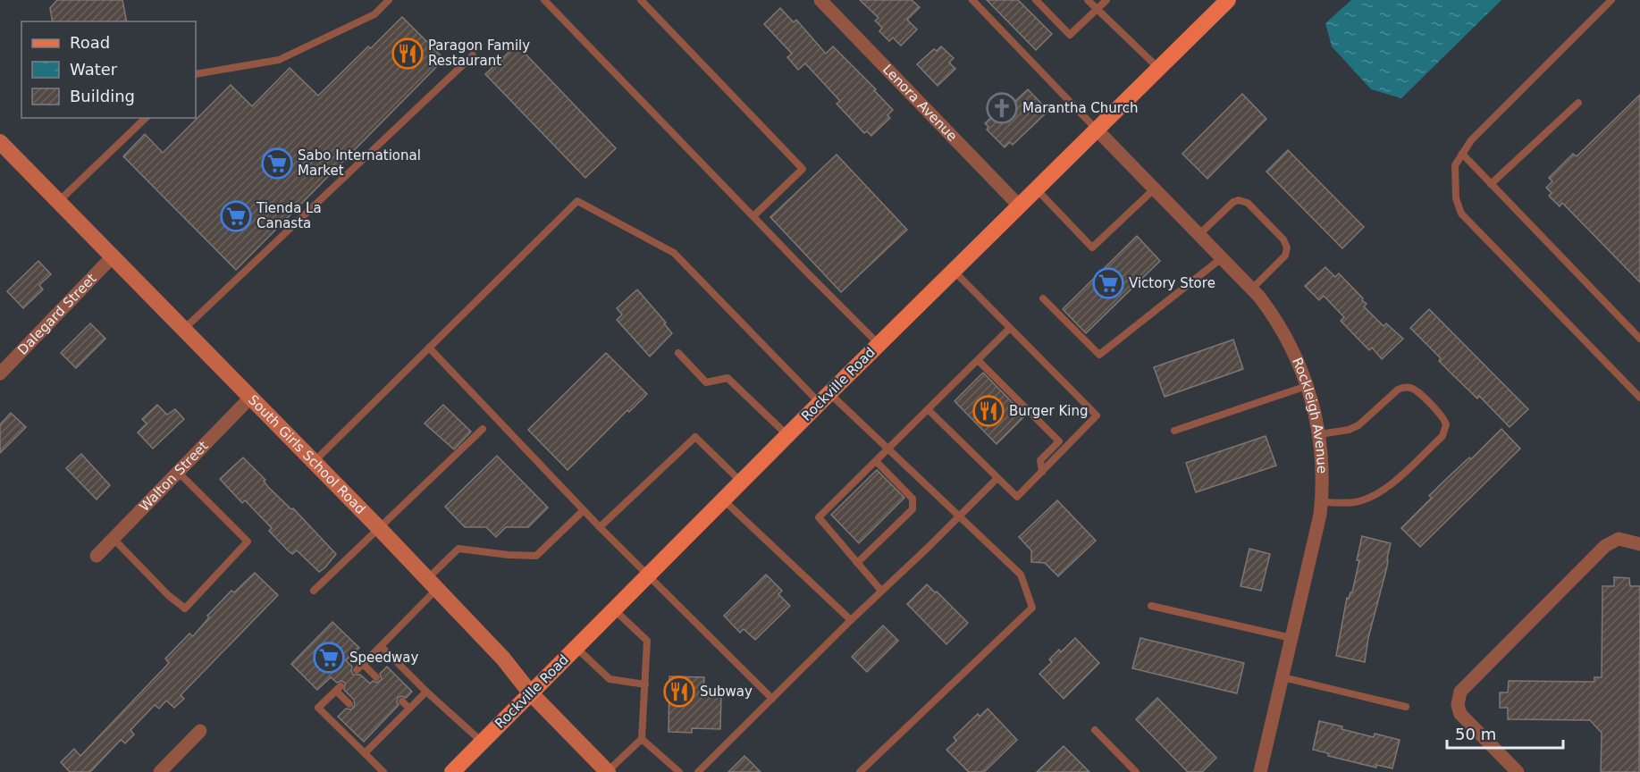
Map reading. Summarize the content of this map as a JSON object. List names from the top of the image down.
{
  "streets": {
    "main road": ["Rockville Road", "South Girls School Road"],
    "street": [
      "Lenora Avenue",
      "Dalegard Street",
      "Rockleigh Avenue",
      "Walton Street"
    ]
  },
  "crossings": [
    ["Lenora Avenue", "Rockville Road"],
    ["Dalegard Street", "South Girls School Road"],
    ["Rockville Road", "Rockleigh Avenue"],
    ["Rockville Road", "South Girls School Road"],
    ["South Girls School Road", "Walton Street"]
  ],
  "places": {
    "restaurant": ["Paragon Family Restaurant", "Burger King", "Subway"],
    "church": ["Marantha Church"],
    "supermarket": [
      "Sabo International Market",
      "Tienda La Canasta",
      "Victory Store",
      "Speedway"
    ]
  },
  "legend": ["Road", "Water", "Building"],
  "scale_bar": "50 m"
}
